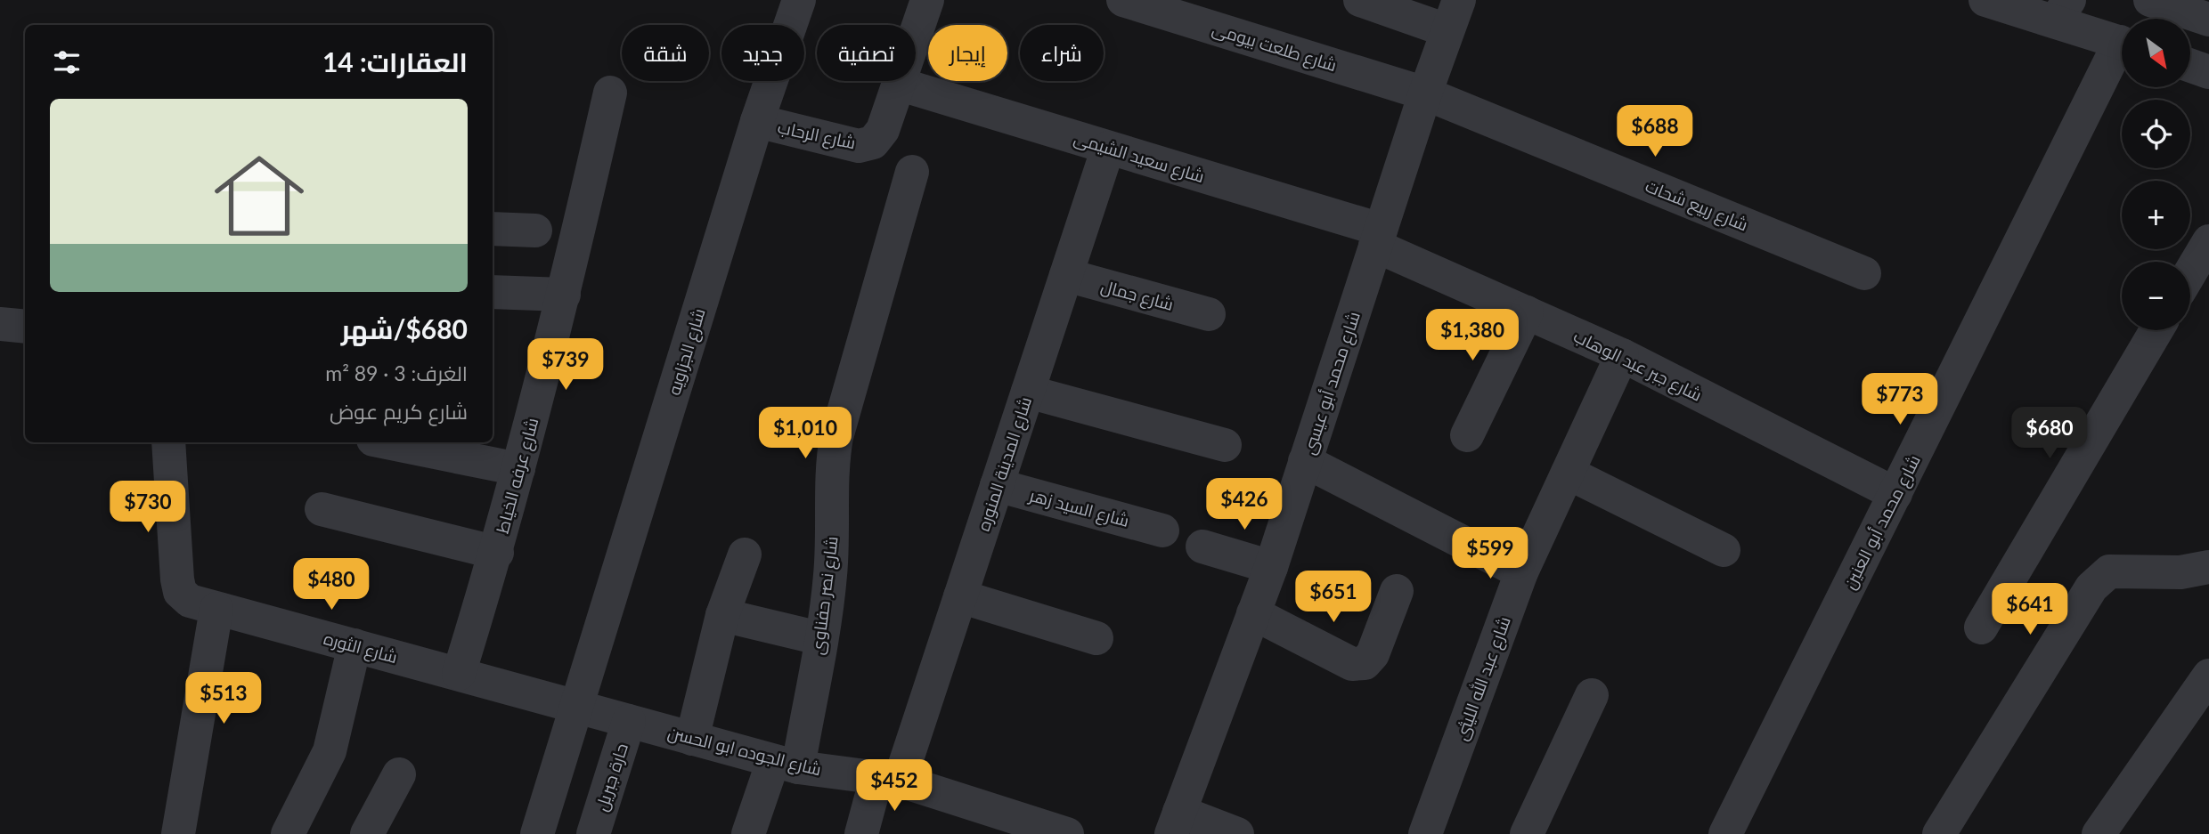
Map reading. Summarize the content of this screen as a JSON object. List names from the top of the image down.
{
  "streets": {
    "street": [
      "شارع طلعت بيومى",
      "شارع الرحاب",
      "شارع سعيد الشيمى",
      "شارع ربيع شحات",
      "شارع جمال",
      "شارع الجزاويه",
      "شارع جبر عبد الوهاب",
      "شارع محمد أبو عيسى",
      "شارع المدينة المنوره",
      "شارع عرفه الخياط",
      "شارع السيد زهر",
      "شارع محمد أبو العنين",
      "شارع نصر حفناوى",
      "شارع الثوره",
      "شارع عبد الله الليثى",
      "شارع الجوده ابو الحسن",
      "حارة جبريل"
    ]
  },
  "crossings": [
    ["شارع طلعت بيومى", "شارع ربيع شحات"],
    ["شارع طلعت بيومى", "شارع محمد أبو عيسى"],
    ["شارع الرحاب", "شارع سعيد الشيمى"],
    ["شارع الرحاب", "شارع الجزاويه"],
    ["شارع سعيد الشيمى", "شارع جبر عبد الوهاب"],
    ["شارع سعيد الشيمى", "شارع محمد أبو عيسى"],
    ["شارع سعيد الشيمى", "شارع المدينة المنوره"],
    ["شارع ربيع شحات", "شارع محمد أبو عيسى"],
    ["شارع جمال", "شارع المدينة المنوره"],
    ["شارع الجزاويه", "شارع الجوده ابو الحسن"],
    ["شارع جبر عبد الوهاب", "شارع محمد أبو عيسى"],
    ["شارع جبر عبد الوهاب", "شارع محمد أبو العنين"],
    ["شارع جبر عبد الوهاب", "شارع عبد الله الليثى"],
    ["شارع المدينة المنوره", "شارع السيد زهر"],
    ["شارع المدينة المنوره", "شارع الجوده ابو الحسن"],
    ["شارع عرفه الخياط", "شارع الثوره"],
    ["شارع عرفه الخياط", "شارع الجوده ابو الحسن"],
    ["شارع نصر حفناوى", "شارع الجوده ابو الحسن"],
    ["شارع الثوره", "شارع الجوده ابو الحسن"],
    ["شارع الجوده ابو الحسن", "حارة جبريل"]
  ],
  "north": "bottom right",
  "page": {
    "map_buttons": ["+", "−"],
    "chip": [
      "شراء",
      "إيجار",
      "تصفية",
      "جديد",
      "شقة"
    ],
    "heading": "العقارات: 14",
    "list": [
      {
        "name": "$680/شهر",
        "note": "الغرف: 3 · 89 m² · شارع كريم عوض"
      }
    ],
    "price": [
      "$688",
      "$1,380",
      "$739",
      "$773",
      "$1,010",
      "$680",
      "$426",
      "$730",
      "$599",
      "$480",
      "$651",
      "$641",
      "$513",
      "$452"
    ]
  }
}
